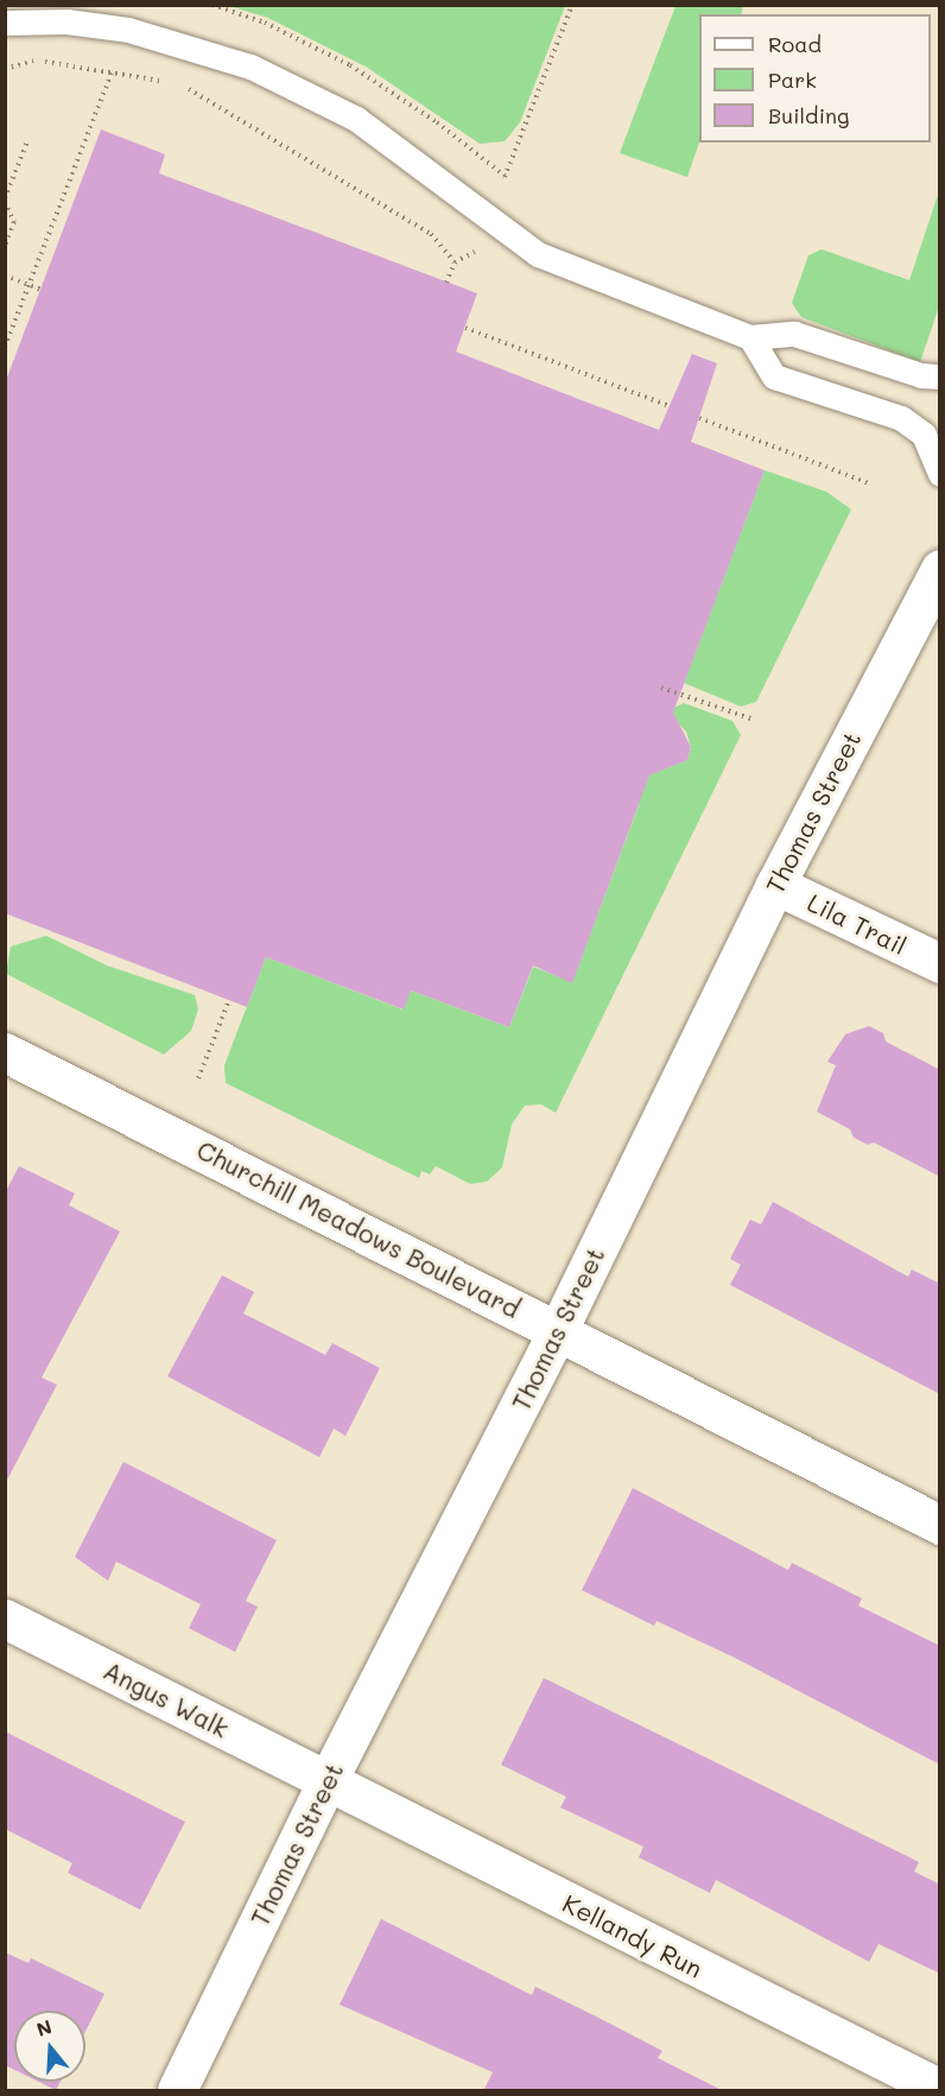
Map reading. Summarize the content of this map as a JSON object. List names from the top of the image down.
{
  "streets": {
    "street": [
      "Thomas Street",
      "Lila Trail",
      "Churchill Meadows Boulevard",
      "Angus Walk",
      "Kellandy Run"
    ]
  },
  "crossings": [
    ["Thomas Street", "Lila Trail"],
    ["Thomas Street", "Churchill Meadows Boulevard"],
    ["Thomas Street", "Angus Walk"],
    ["Thomas Street", "Kellandy Run"],
    ["Angus Walk", "Kellandy Run"]
  ],
  "legend": ["Road", "Park", "Building"],
  "north": "top"
}
